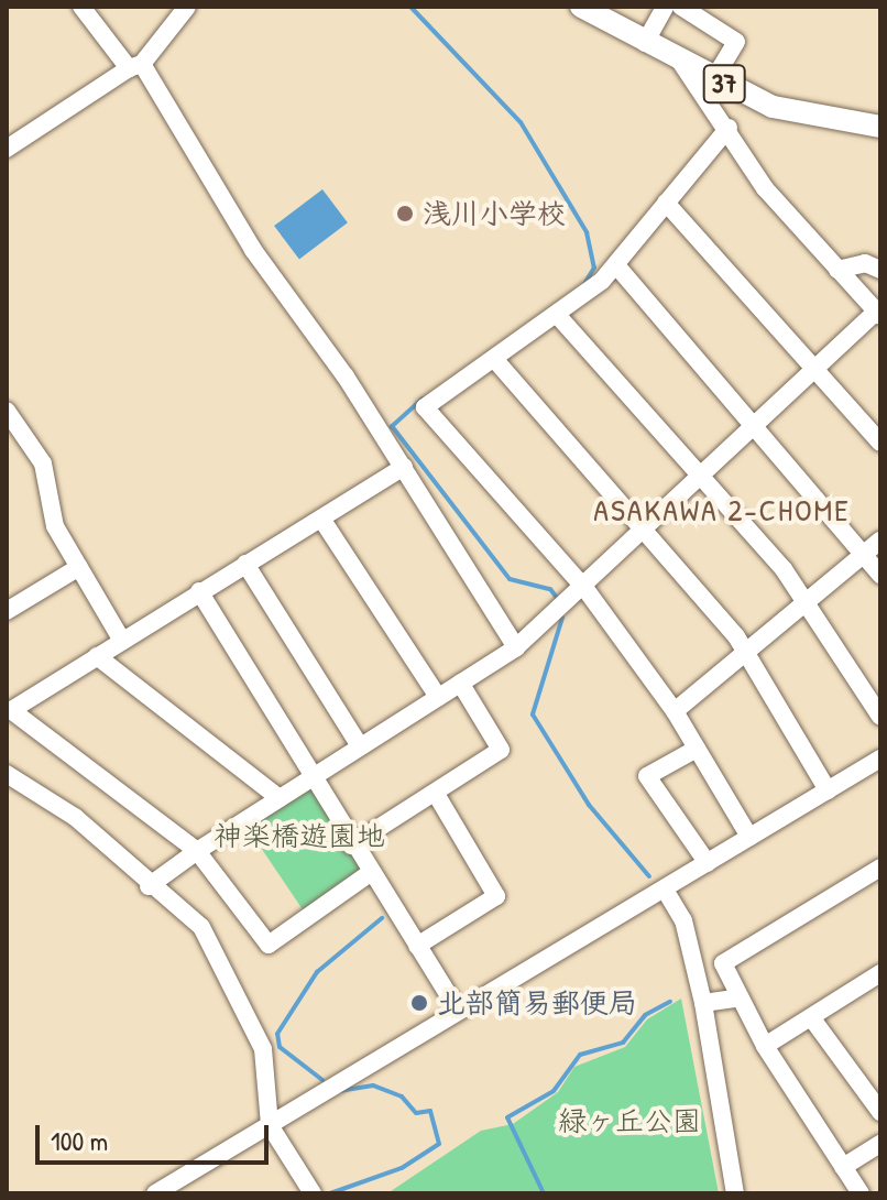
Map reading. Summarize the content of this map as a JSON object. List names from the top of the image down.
{
  "streets": {
    "main road": ["37"]
  },
  "districts": ["ASAKAWA 2-CHOME"],
  "parks": ["神楽橋遊園地", "緑ヶ丘公園"],
  "places": ["浅川小学校", "北部簡易郵便局"],
  "scale_bar": "100 m"
}
